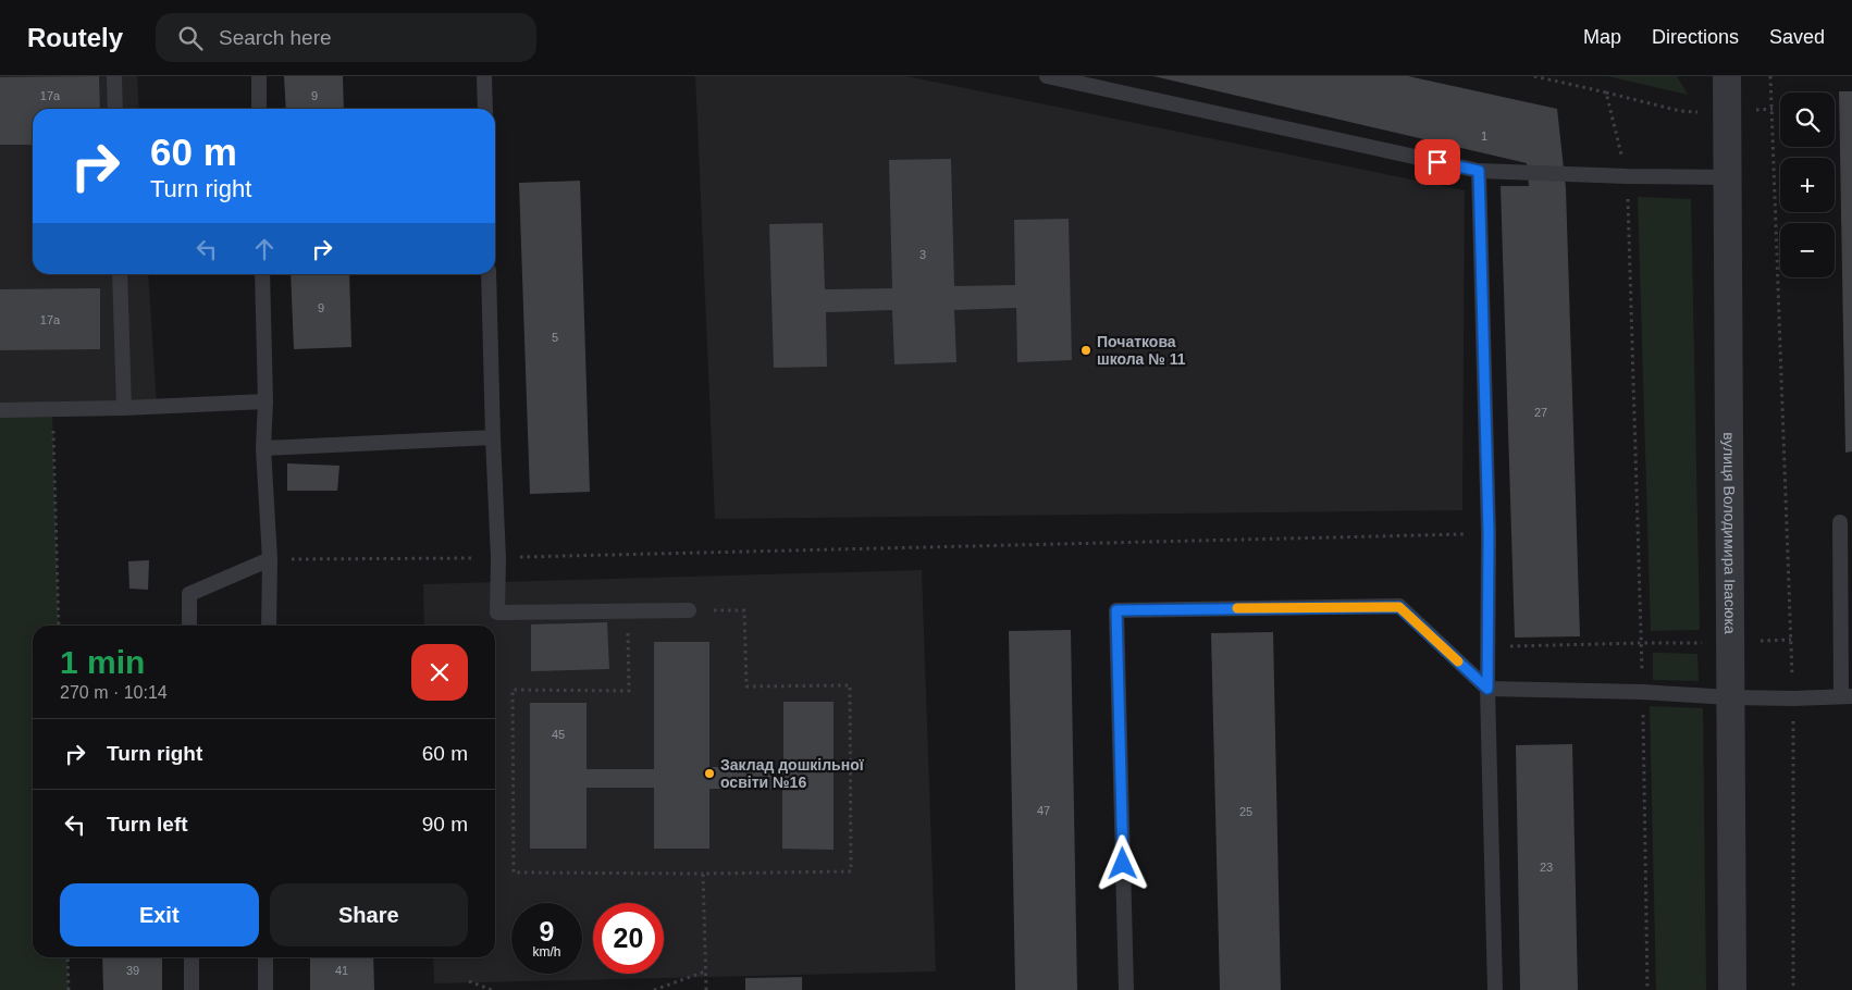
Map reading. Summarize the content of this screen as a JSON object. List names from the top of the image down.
{
  "streets": {
    "street": ["вулиця Володимира Івасюка"]
  },
  "places": ["Початкова школа № 11", "Заклад дошкільної освіти №16"],
  "house_numbers": [
    "17а",
    "9",
    "1",
    "3",
    "9",
    "17а",
    "5",
    "27",
    "45",
    "47",
    "25",
    "23",
    "39",
    "41"
  ],
  "page": {
    "header": "Routely",
    "search": "Search here",
    "nav": ["Map", "Directions", "Saved"],
    "map_buttons": ["+", "−"],
    "turn": ["60 m", "Turn right"],
    "heading": ["1 min", "270 m · 10:14"],
    "list": [
      {
        "name": "Turn right",
        "value": "60 m"
      },
      {
        "name": "Turn left",
        "value": "90 m"
      }
    ],
    "buttons": ["Exit", "Share"],
    "speed": "9 km/h",
    "limit": "20"
  }
}
